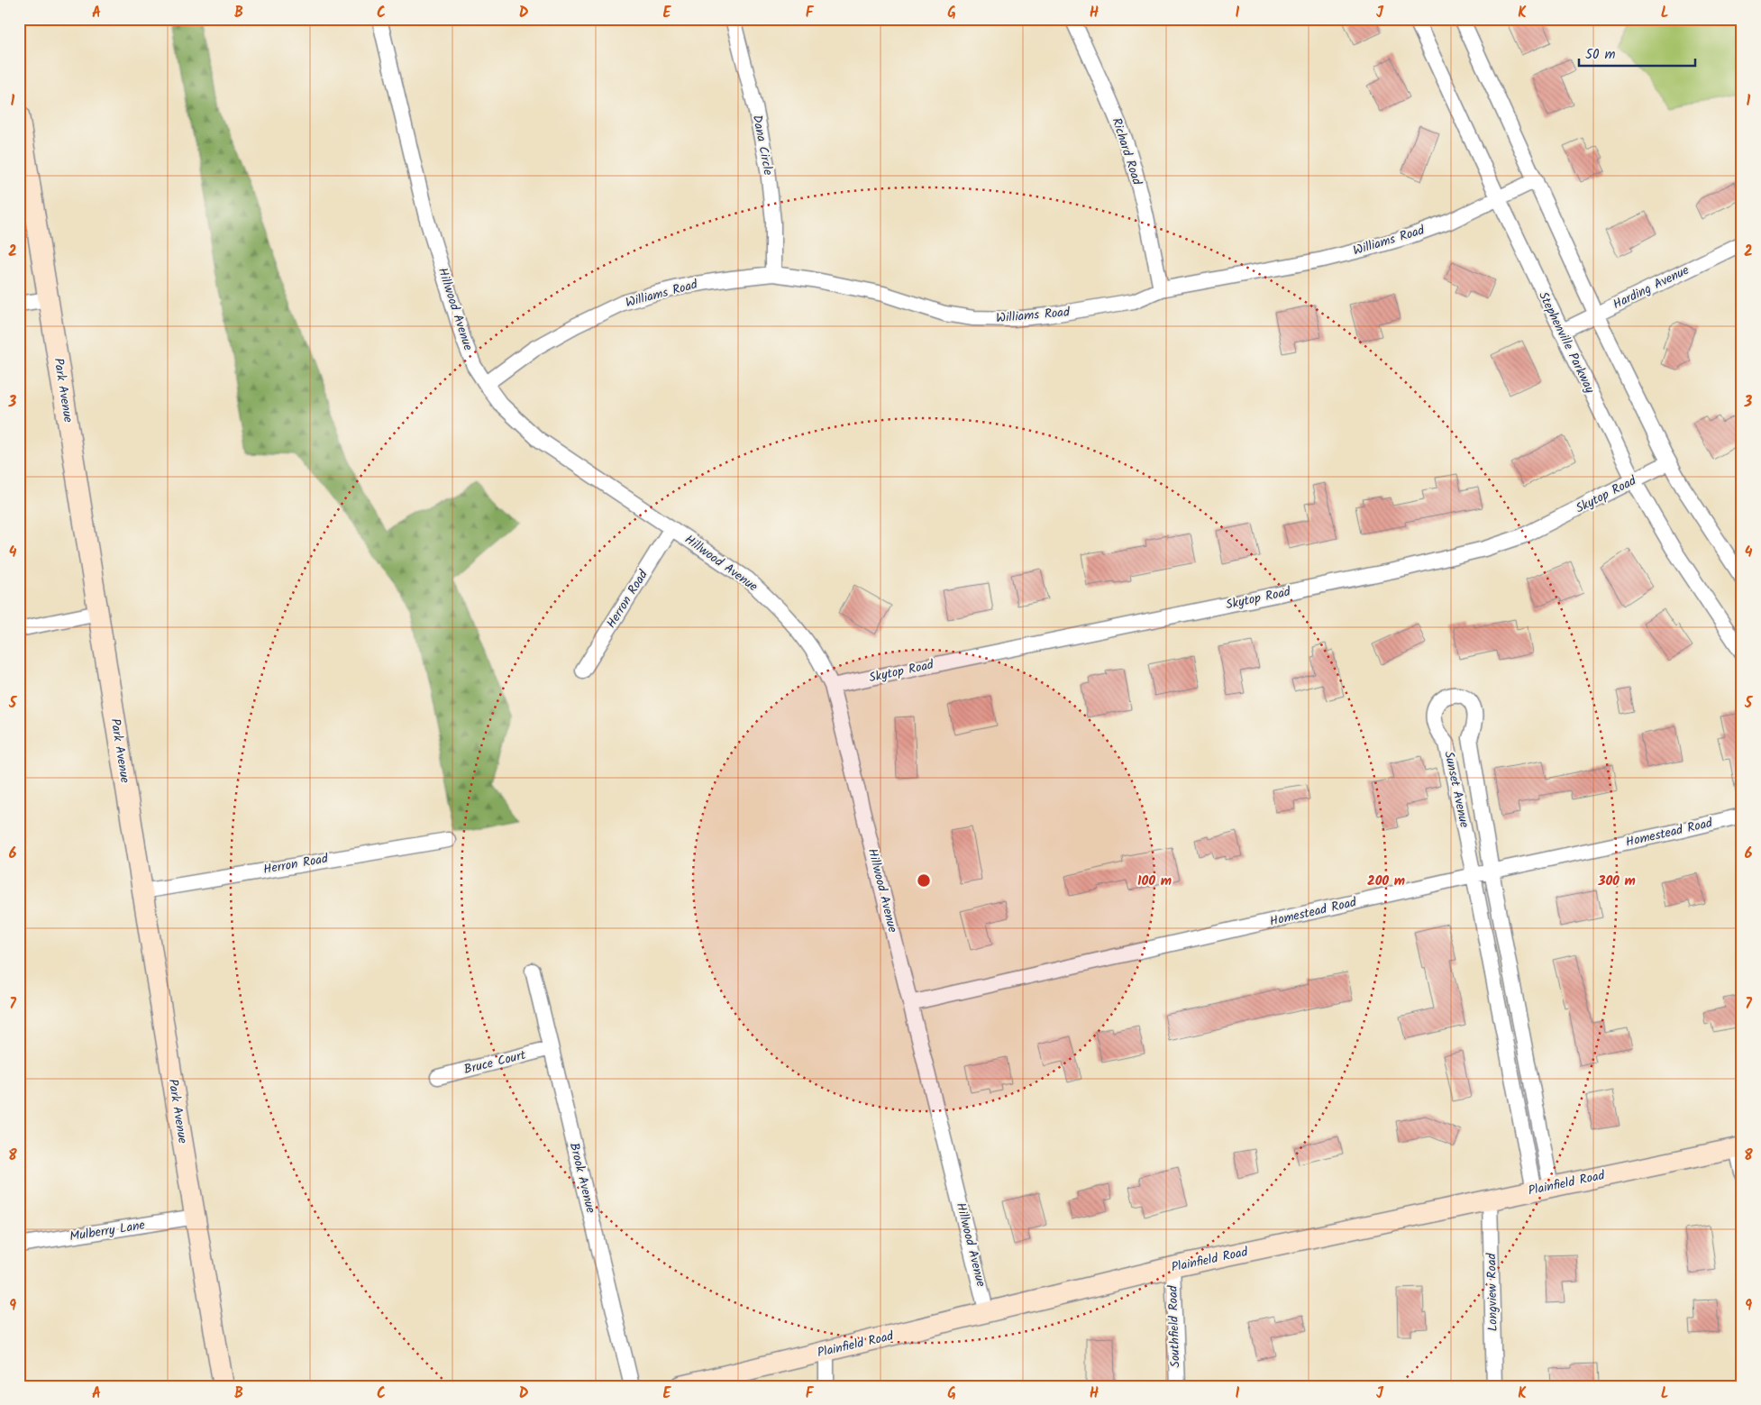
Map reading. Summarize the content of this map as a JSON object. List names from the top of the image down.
{
  "streets": {
    "street": [
      "Dana Circle",
      "Richard Road",
      "Williams Road",
      "Harding Avenue",
      "Hillwood Avenue",
      "Stephenville Parkway",
      "Park Avenue",
      "Skytop Road",
      "Herron Road",
      "Sunset Avenue",
      "Homestead Road",
      "Bruce Court",
      "Brook Avenue",
      "Plainfield Road",
      "Mulberry Lane",
      "Longview Road",
      "Southfield Road"
    ]
  },
  "crossings": [
    ["Dana Circle", "Williams Road"],
    ["Richard Road", "Williams Road"],
    ["Williams Road", "Hillwood Avenue"],
    ["Williams Road", "Stephenville Parkway"],
    ["Harding Avenue", "Stephenville Parkway"],
    ["Hillwood Avenue", "Skytop Road"],
    ["Hillwood Avenue", "Herron Road"],
    ["Hillwood Avenue", "Homestead Road"],
    ["Hillwood Avenue", "Plainfield Road"],
    ["Stephenville Parkway", "Skytop Road"],
    ["Park Avenue", "Herron Road"],
    ["Park Avenue", "Mulberry Lane"],
    ["Sunset Avenue", "Homestead Road"],
    ["Sunset Avenue", "Plainfield Road"],
    ["Bruce Court", "Brook Avenue"],
    ["Plainfield Road", "Longview Road"],
    ["Plainfield Road", "Southfield Road"]
  ],
  "scale_bar": "50 m",
  "grid": {
    "columns": [
      "A",
      "B",
      "C",
      "D",
      "E",
      "F",
      "G",
      "H",
      "I",
      "J",
      "K",
      "L"
    ],
    "rows": [
      "1",
      "2",
      "3",
      "4",
      "5",
      "6",
      "7",
      "8",
      "9"
    ]
  },
  "rings": ["100 m", "200 m", "300 m"]
}
